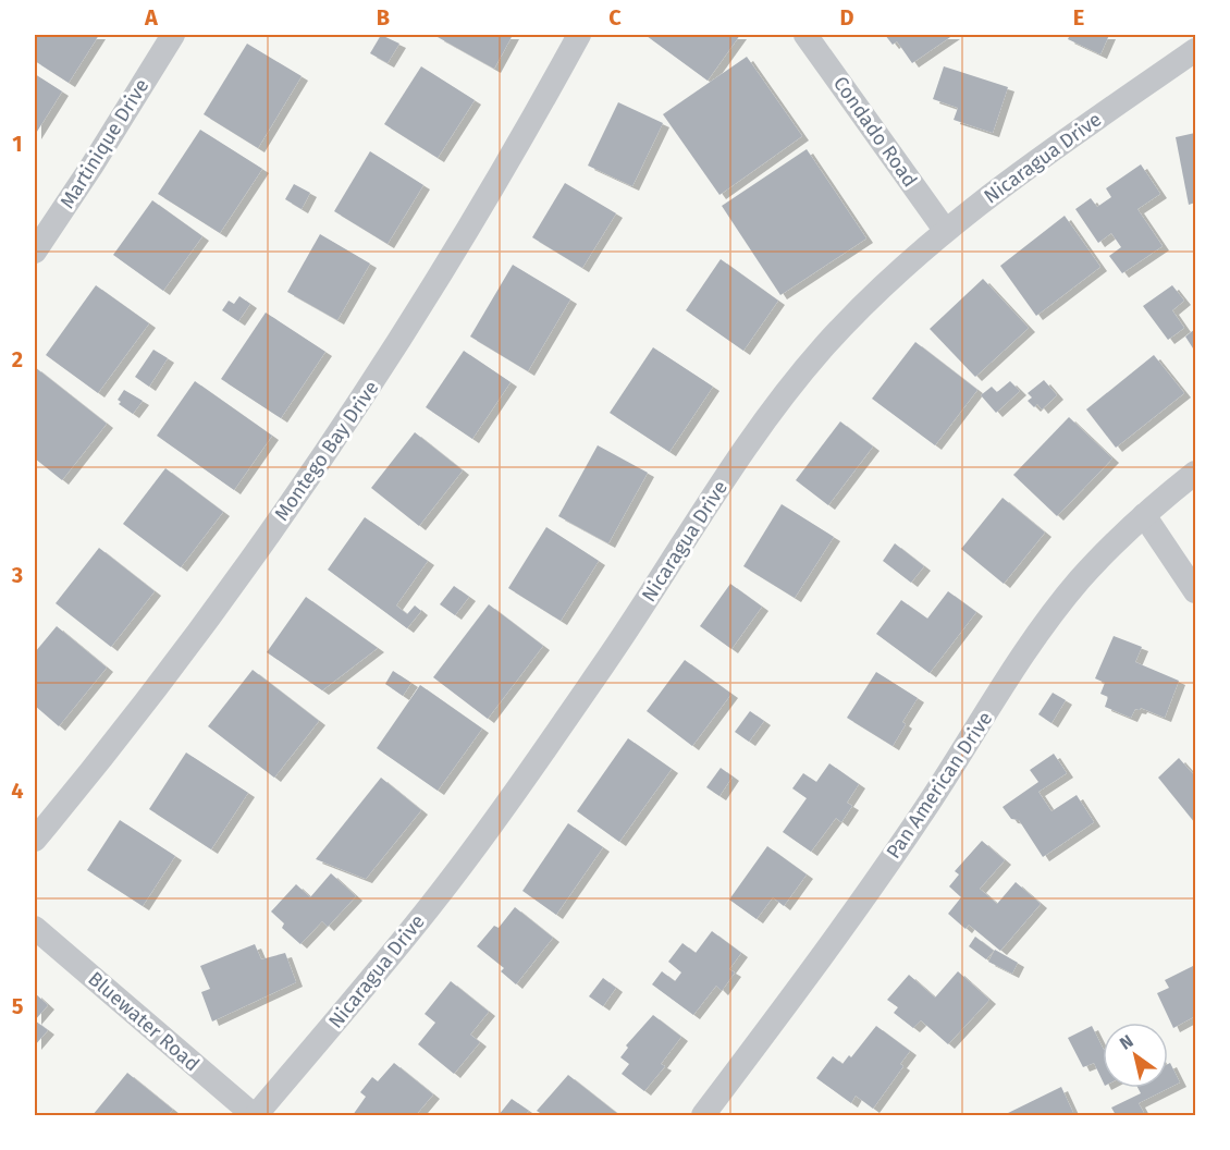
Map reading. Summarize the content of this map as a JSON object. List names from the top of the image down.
{
  "streets": {
    "street": [
      "Condado Road",
      "Martinique Drive",
      "Nicaragua Drive",
      "Montego Bay Drive",
      "Pan American Drive",
      "Bluewater Road"
    ]
  },
  "crossings": [
    ["Condado Road", "Nicaragua Drive"],
    ["Nicaragua Drive", "Bluewater Road"]
  ],
  "north": "top left",
  "grid": {
    "columns": [
      "A",
      "B",
      "C",
      "D",
      "E"
    ],
    "rows": [
      "1",
      "2",
      "3",
      "4",
      "5"
    ]
  }
}
